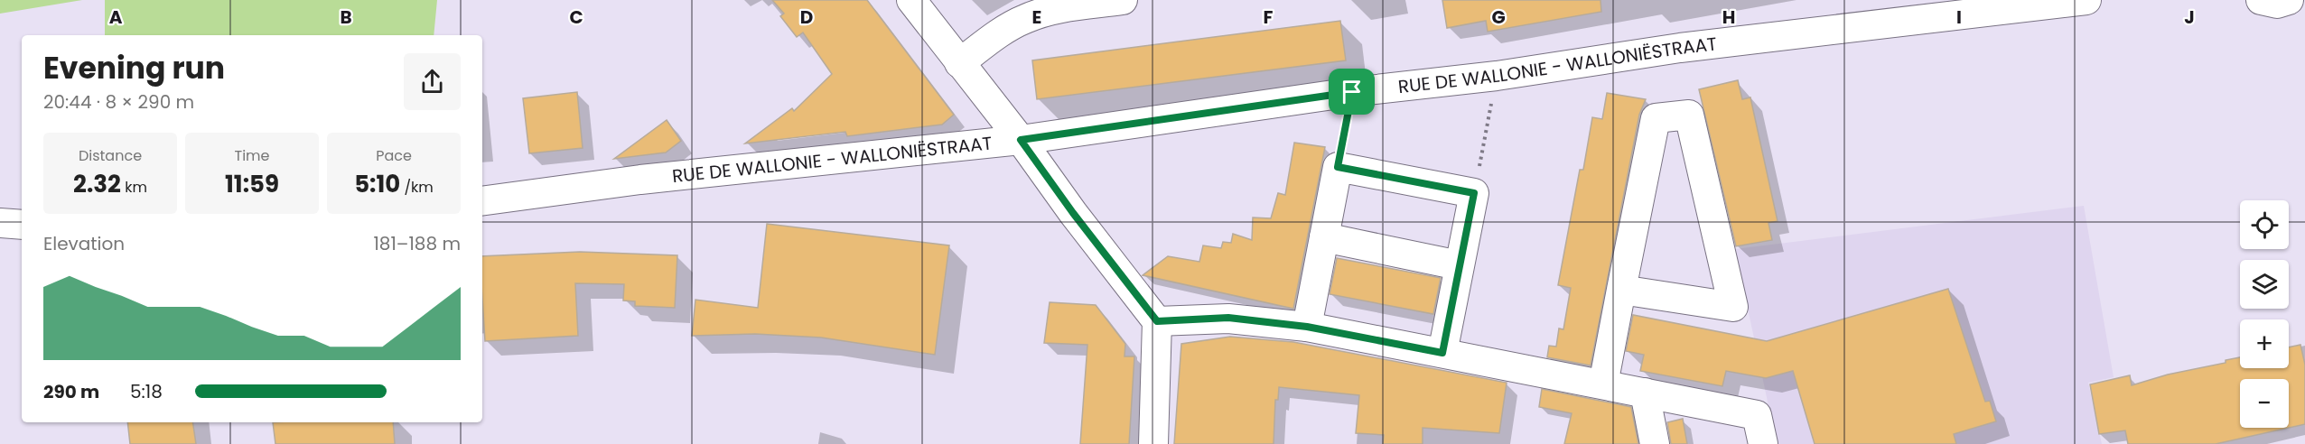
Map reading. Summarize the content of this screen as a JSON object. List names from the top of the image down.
{
  "streets": {
    "street": ["RUE DE WALLONIE - WALLONIËSTRAAT"]
  },
  "page": {
    "heading": ["Evening run", "20:44 · 8 × 290 m"],
    "stats": [
      ["Distance", "2.32 km"],
      ["Time", "11:59"],
      ["Pace", "5:10 /km"]
    ],
    "map_buttons": ["+", "−"],
    "chart": ["Elevation", "181–188 m"],
    "list": [
      {
        "name": "290 m",
        "note": "5:18"
      }
    ]
  },
  "grid": {
    "columns": [
      "A",
      "B",
      "C",
      "D",
      "E",
      "F",
      "G",
      "H",
      "I",
      "J"
    ]
  }
}
